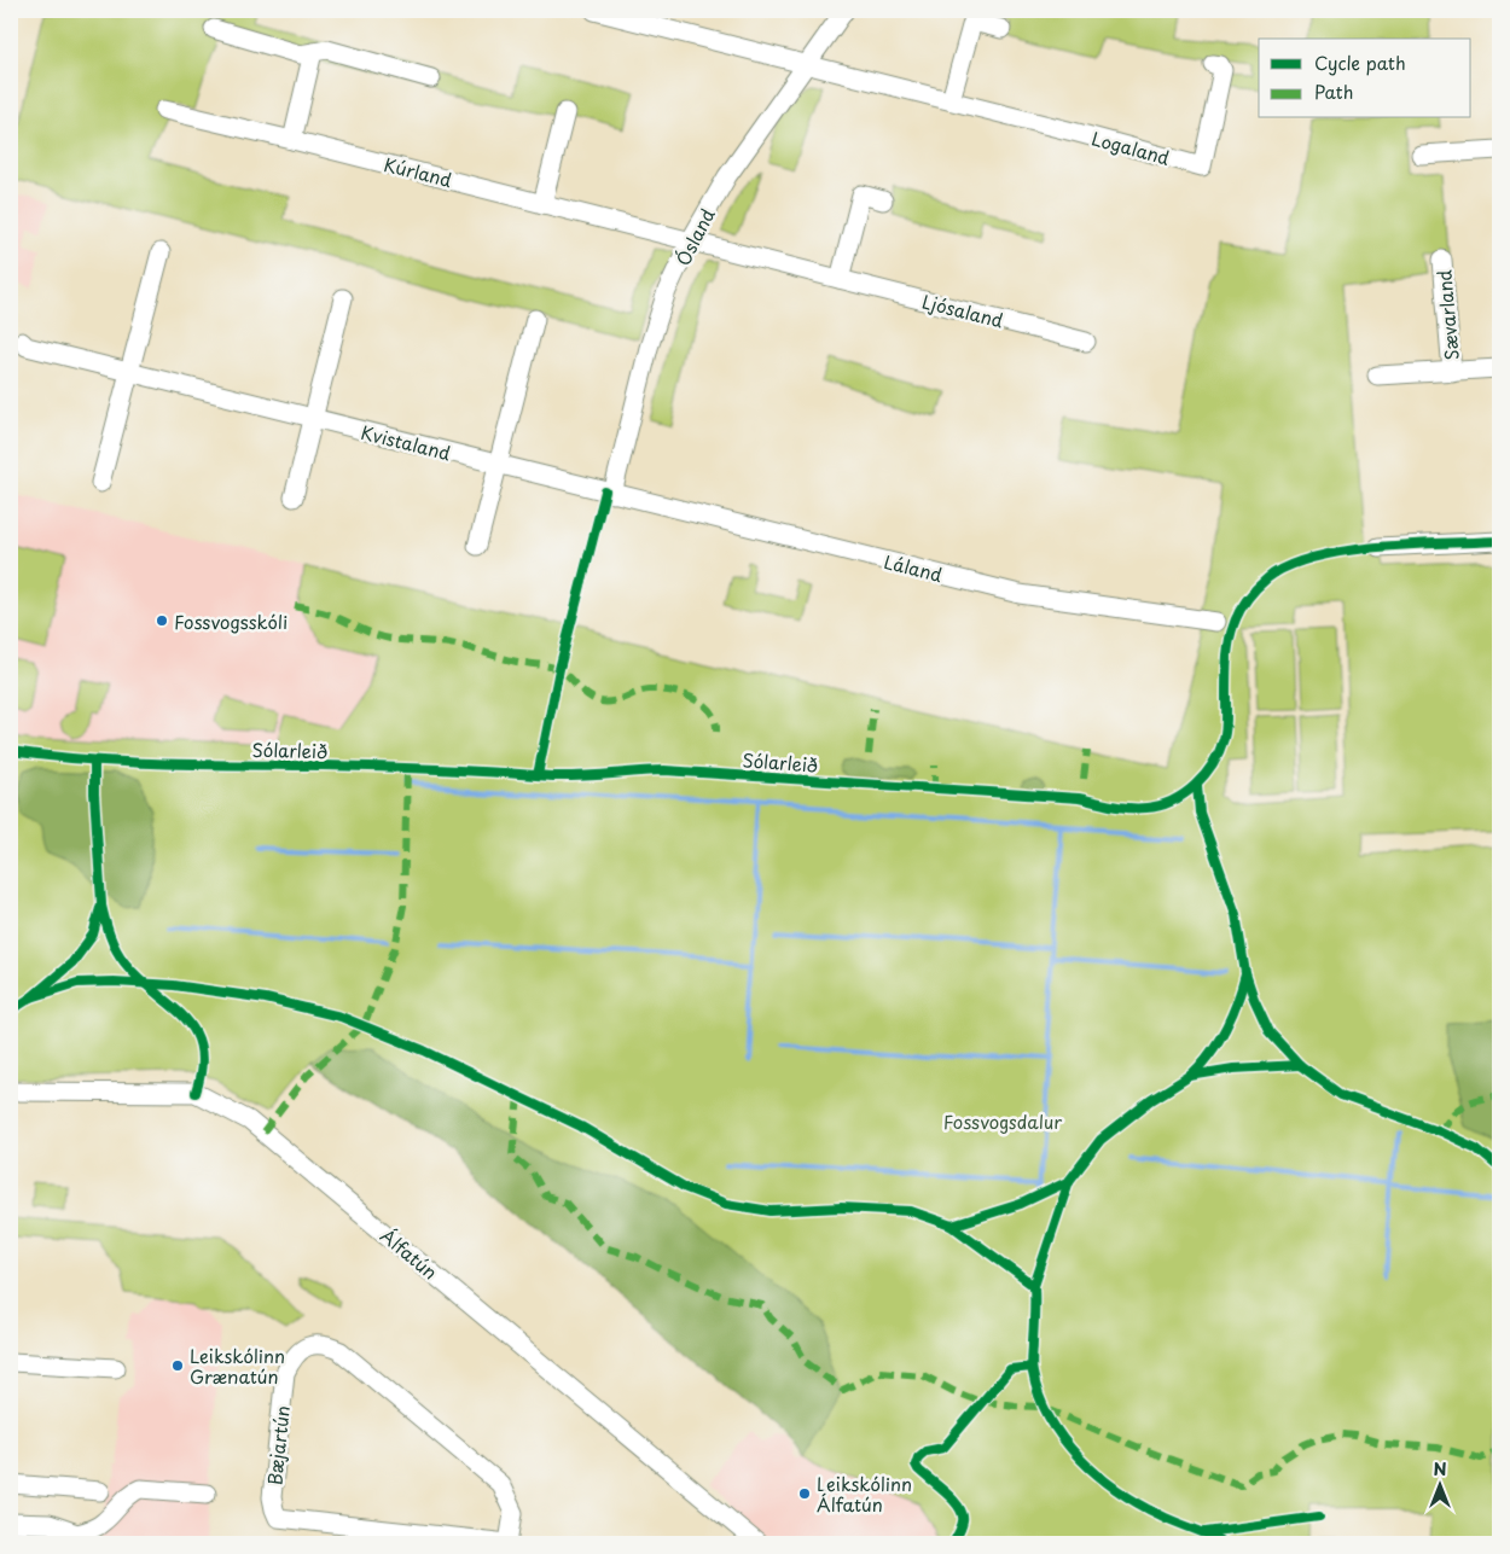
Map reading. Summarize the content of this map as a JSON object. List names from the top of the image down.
{
  "streets": {
    "street": [
      "Logaland",
      "Kúrland",
      "Ósland",
      "Ljósaland",
      "Sævarland",
      "Kvistaland",
      "Láland",
      "Álfatún",
      "Bæjartún"
    ],
    "cycle path": ["Sólarleið"]
  },
  "crossings": [
    ["Logaland", "Ósland"],
    ["Kúrland", "Ósland"],
    ["Kúrland", "Ljósaland"],
    ["Ósland", "Ljósaland"],
    ["Ósland", "Kvistaland"],
    ["Ósland", "Láland"],
    ["Kvistaland", "Láland"]
  ],
  "parks": ["Fossvogsdalur"],
  "places": ["Fossvogsskóli", "Leikskólinn Grænatún", "Leikskólinn Álfatún"],
  "legend": ["Cycle path", "Path"],
  "north": "top"
}
